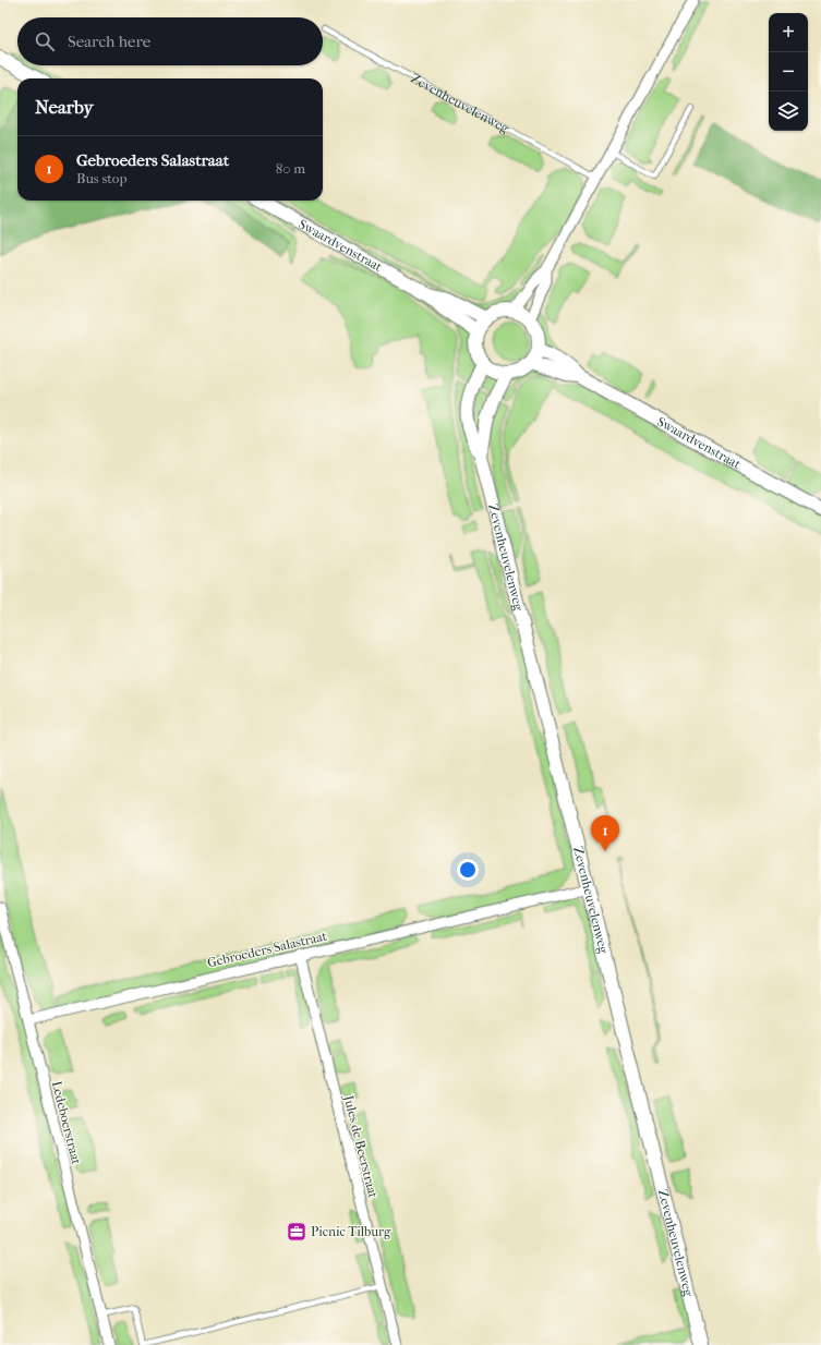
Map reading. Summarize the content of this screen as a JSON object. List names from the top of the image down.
{
  "streets": {
    "street": [
      "Zevenheuvelenweg",
      "Swaardvenstraat",
      "Gebroeders Salastraat",
      "Ledeboerstraat",
      "Jules de Beerstraat"
    ]
  },
  "crossings": [
    ["Zevenheuvelenweg", "Swaardvenstraat"],
    ["Zevenheuvelenweg", "Gebroeders Salastraat"],
    ["Gebroeders Salastraat", "Ledeboerstraat"],
    ["Gebroeders Salastraat", "Jules de Beerstraat"]
  ],
  "places": {
    "office": ["Picnic Tilburg"]
  },
  "page": {
    "map_buttons": ["+", "−"],
    "search": "Search here",
    "heading": "Nearby",
    "list": [
      {
        "mark": "1",
        "name": "Gebroeders Salastraat",
        "note": "Bus stop",
        "value": "80 m"
      }
    ],
    "pins": "1"
  }
}
